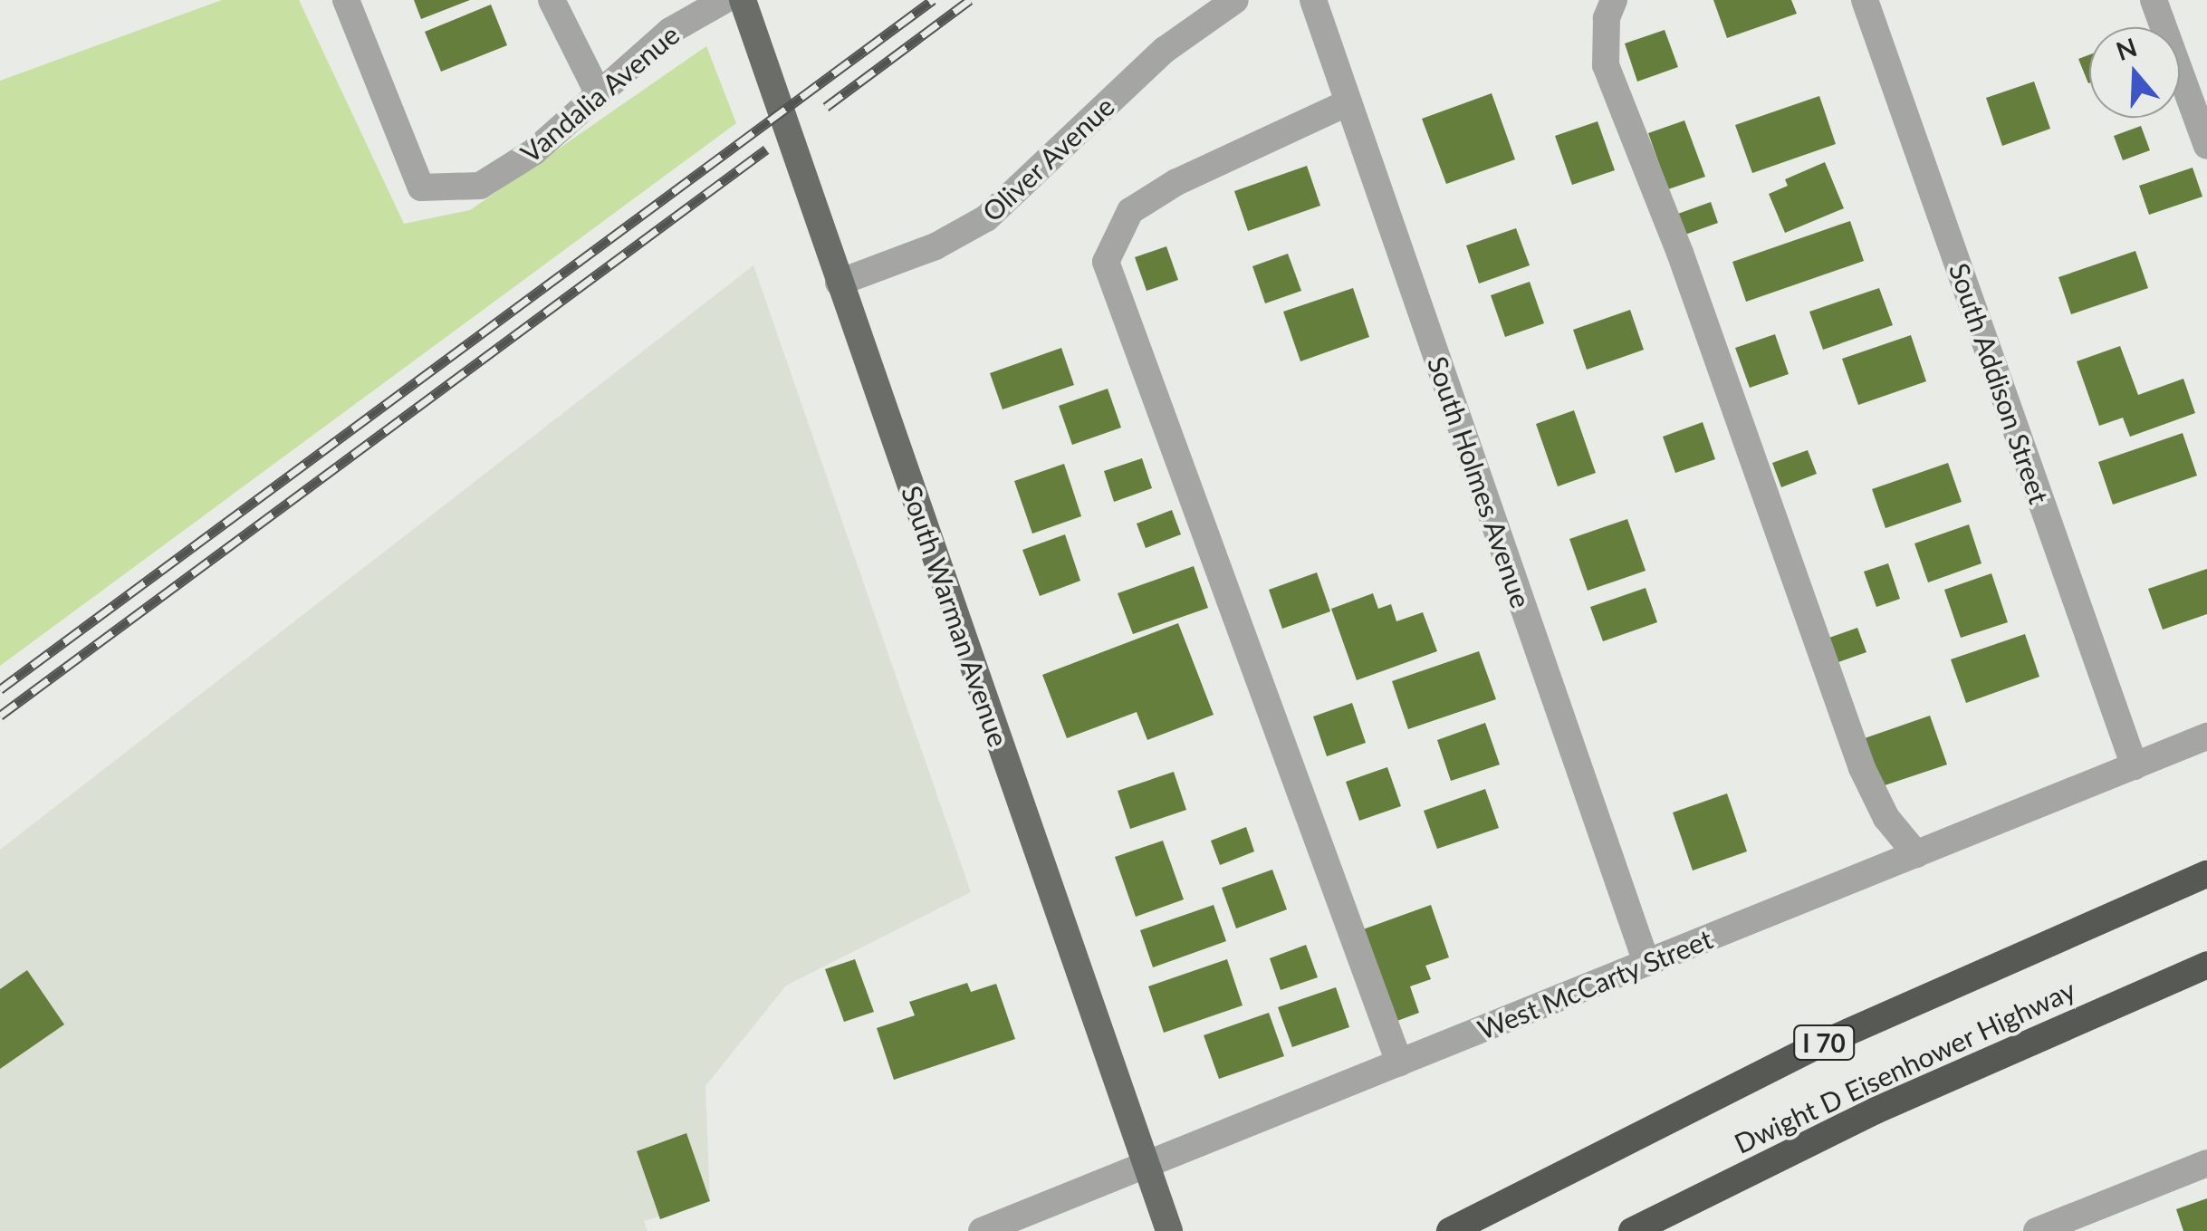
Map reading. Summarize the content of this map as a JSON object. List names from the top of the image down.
{
  "streets": {
    "highway": ["I 70", "Dwight D Eisenhower Highway"],
    "main road": ["South Warman Avenue"],
    "street": [
      "Vandalia Avenue",
      "Oliver Avenue",
      "South Addison Street",
      "South Holmes Avenue",
      "West McCarty Street"
    ]
  },
  "crossings": [
    ["Oliver Avenue", "South Warman Avenue"],
    ["South Addison Street", "West McCarty Street"],
    ["South Holmes Avenue", "West McCarty Street"],
    ["South Warman Avenue", "West McCarty Street"]
  ],
  "north": "top"
}
